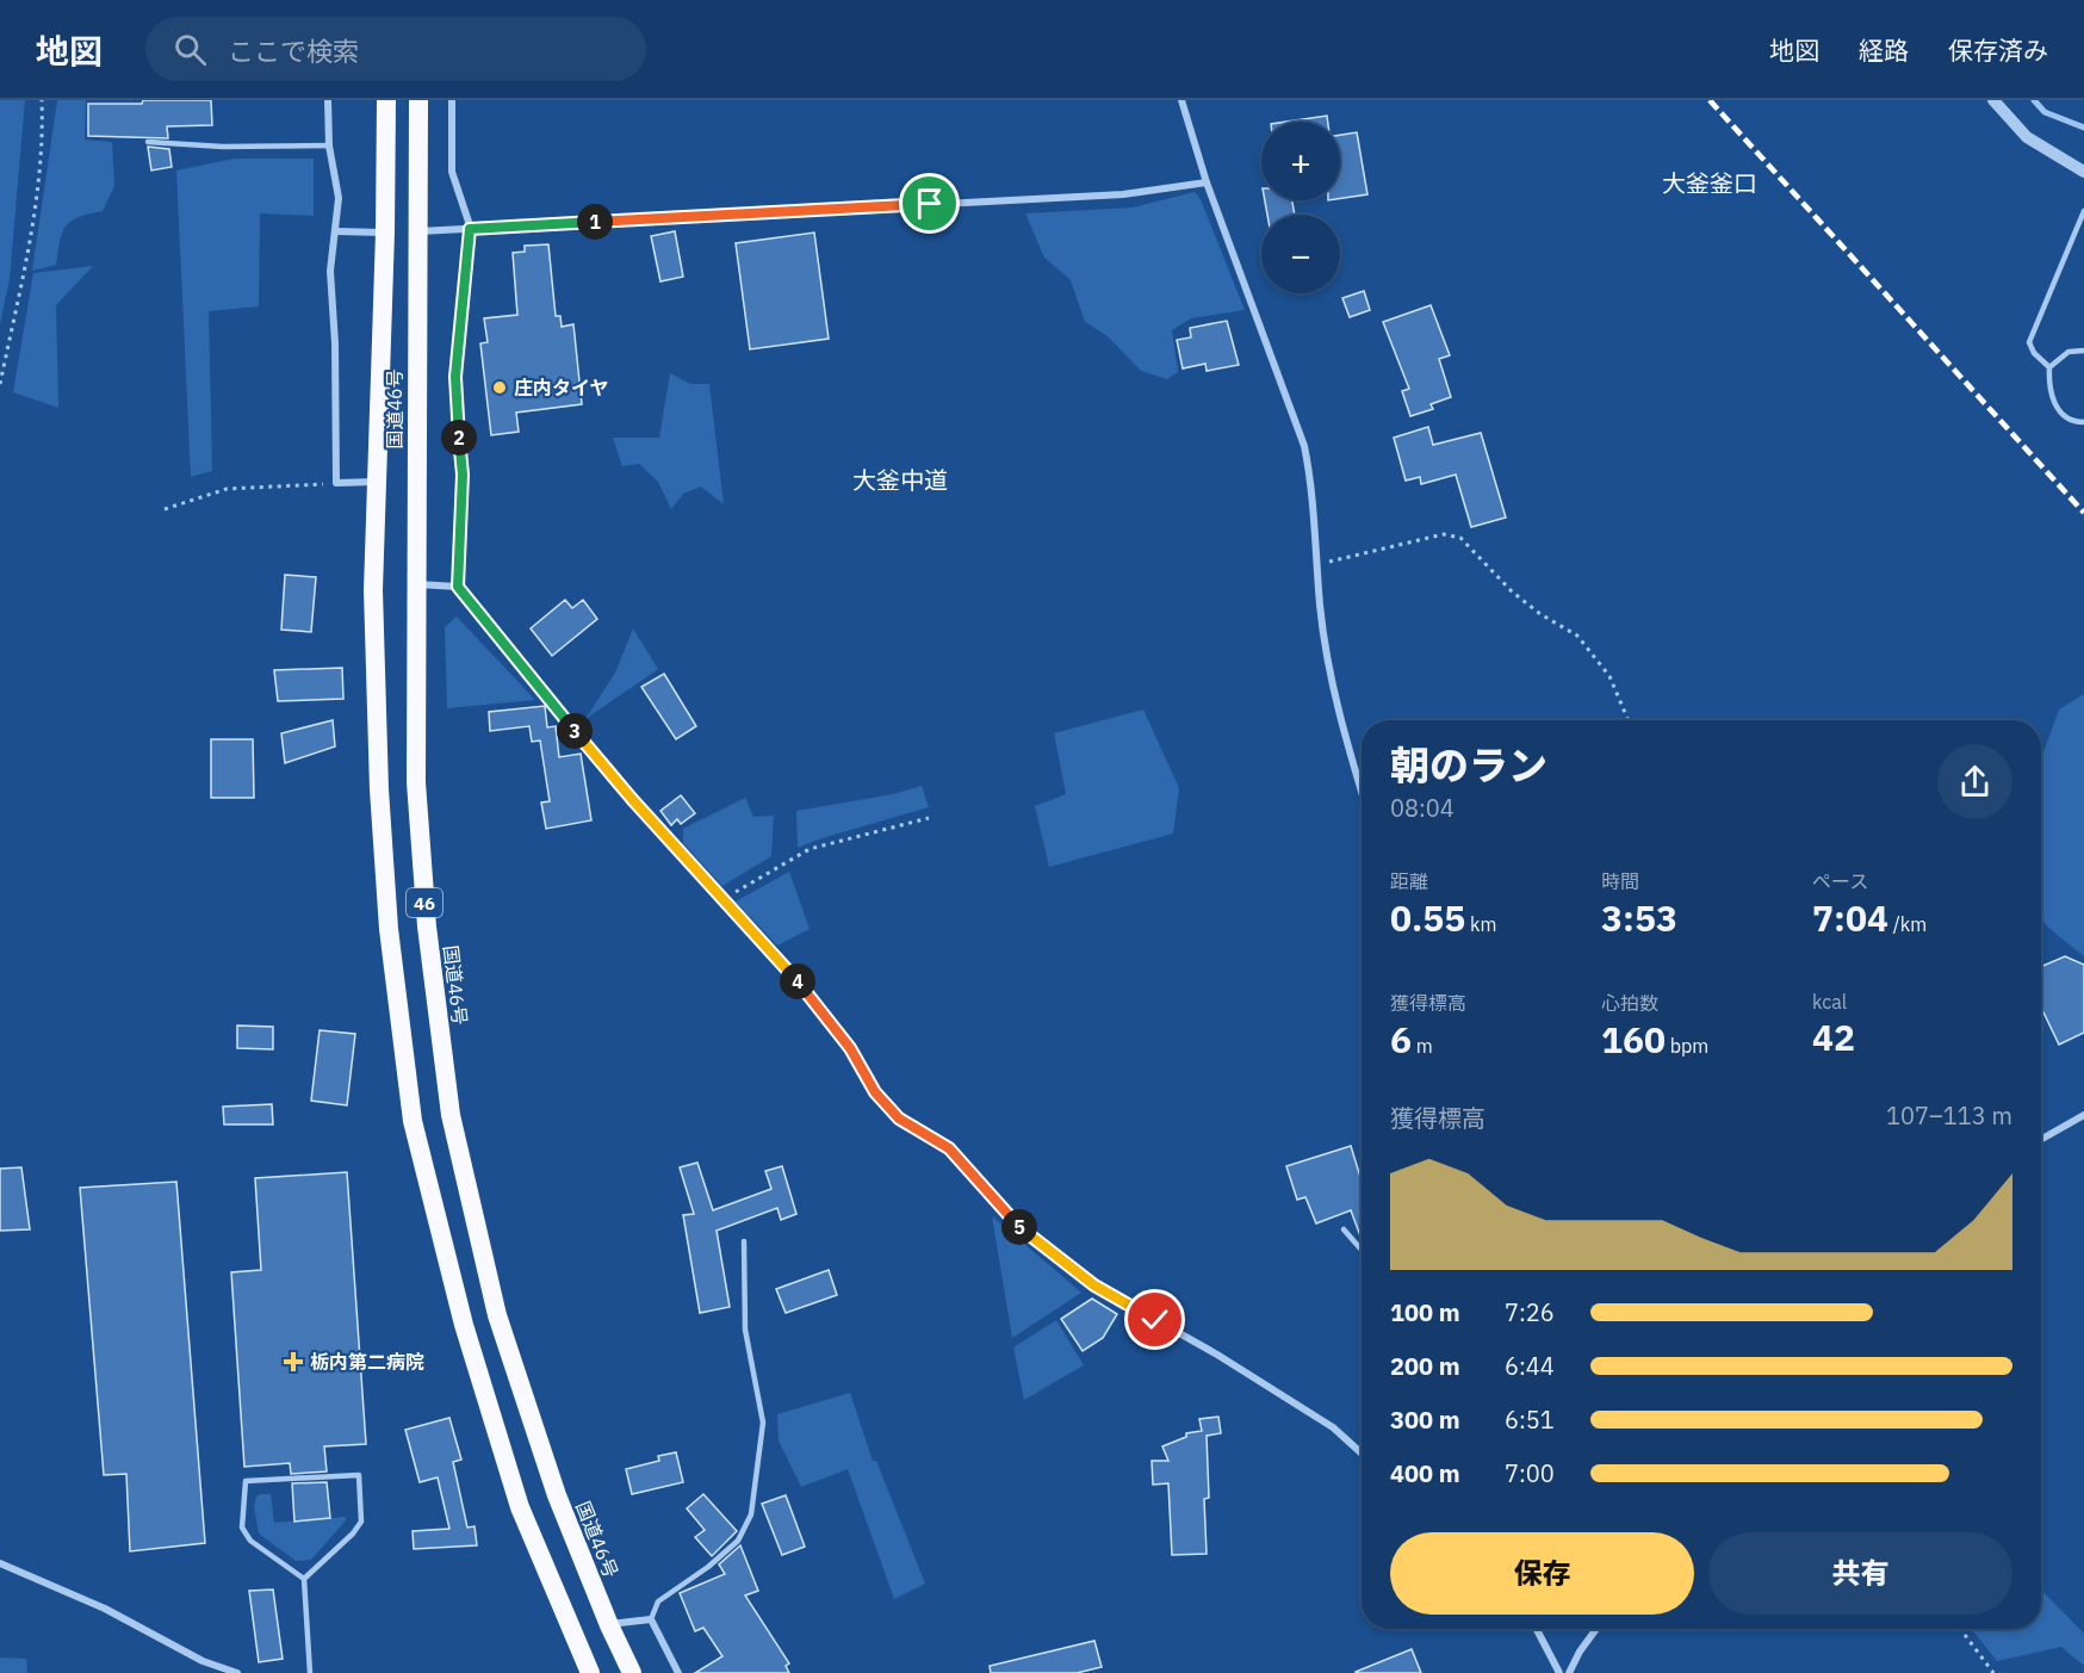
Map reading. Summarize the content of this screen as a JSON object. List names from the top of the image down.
{
  "streets": {
    "highway": ["国道46号", "46"]
  },
  "districts": ["大釜釜口", "大釜中道"],
  "places": {
    "other": ["庄内タイヤ"],
    "health": ["栃内第二病院"]
  },
  "page": {
    "header": "地図",
    "search": "ここで検索",
    "nav": ["地図", "経路", "保存済み"],
    "map_buttons": ["+", "−"],
    "pins": [
      "1",
      "2",
      "3",
      "4",
      "5"
    ],
    "heading": ["朝のラン", "08:04"],
    "stats": [
      ["距離", "0.55 km"],
      ["時間", "3:53"],
      ["ペース", "7:04 /km"],
      ["獲得標高", "6 m"],
      ["心拍数", "160 bpm"],
      ["kcal", "42"]
    ],
    "chart": ["獲得標高", "107–113 m"],
    "list": [
      {
        "name": "100 m",
        "note": "7:26"
      },
      {
        "name": "200 m",
        "note": "6:44"
      },
      {
        "name": "300 m",
        "note": "6:51"
      },
      {
        "name": "400 m",
        "note": "7:00"
      }
    ],
    "buttons": ["保存", "共有"]
  }
}
